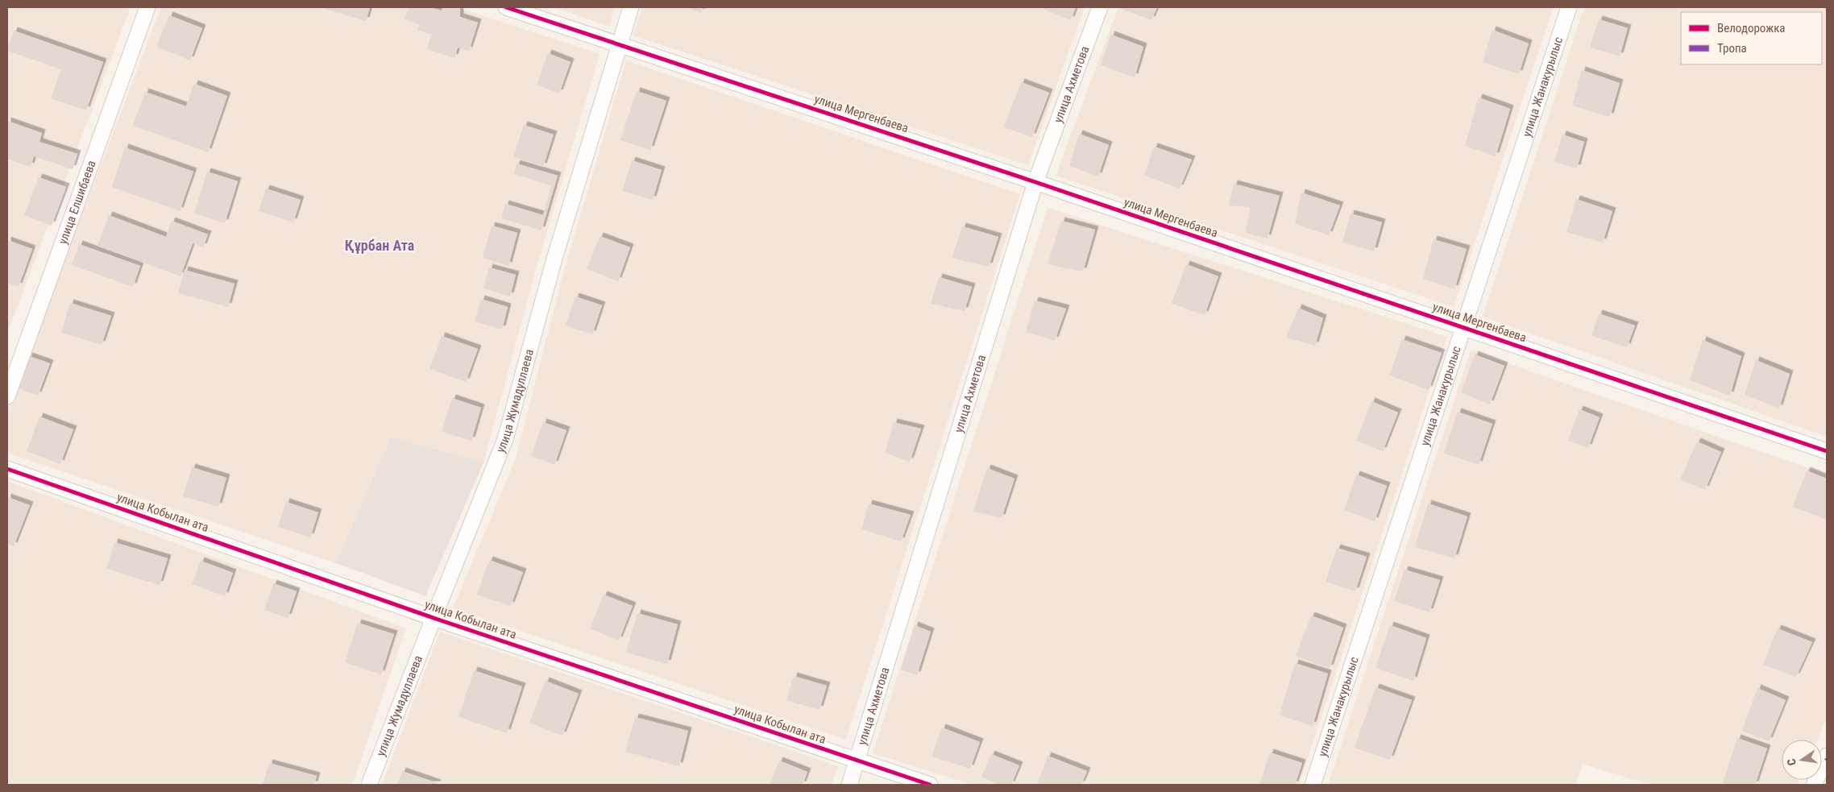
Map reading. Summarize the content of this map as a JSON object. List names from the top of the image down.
{
  "streets": {
    "street": [
      "улица Ахметова",
      "улица Жанакурылыс",
      "улица Мергенбаева",
      "улица Елшибаева",
      "улица Жумадуллаева",
      "улица Кобылан ата"
    ]
  },
  "crossings": [
    ["улица Ахметова", "улица Мергенбаева"],
    ["улица Ахметова", "улица Кобылан ата"],
    ["улица Жанакурылыс", "улица Мергенбаева"],
    ["улица Мергенбаева", "улица Жумадуллаева"],
    ["улица Жумадуллаева", "улица Кобылан ата"]
  ],
  "districts": ["Құрбан Ата"],
  "legend": ["Велодорожка", "Тропа"],
  "north": "left"
}
